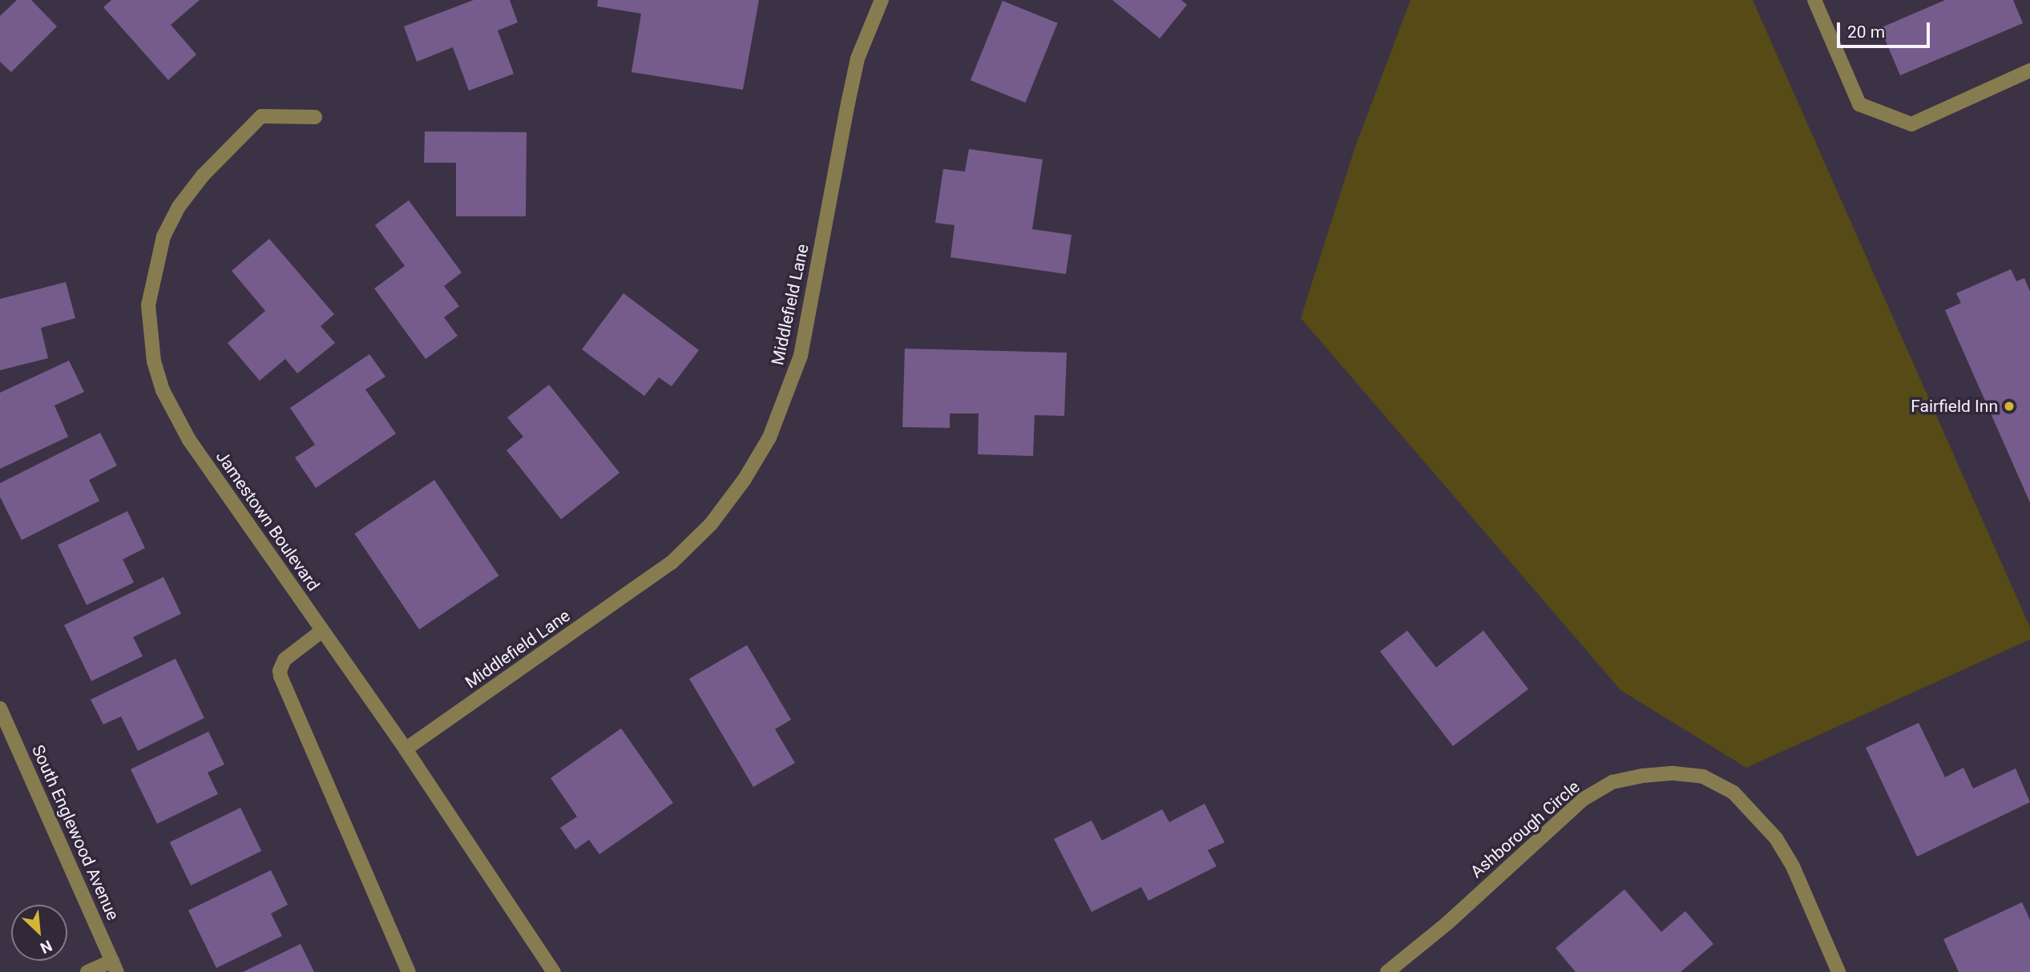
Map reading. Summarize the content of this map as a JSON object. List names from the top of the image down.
{
  "streets": {
    "street": [
      "Middlefield Lane",
      "Jamestown Boulevard",
      "Ashborough Circle",
      "South Englewood Avenue"
    ]
  },
  "crossings": [
    ["Middlefield Lane", "Jamestown Boulevard"]
  ],
  "places": ["Fairfield Inn"],
  "scale_bar": "20 m",
  "north": "bottom right"
}
